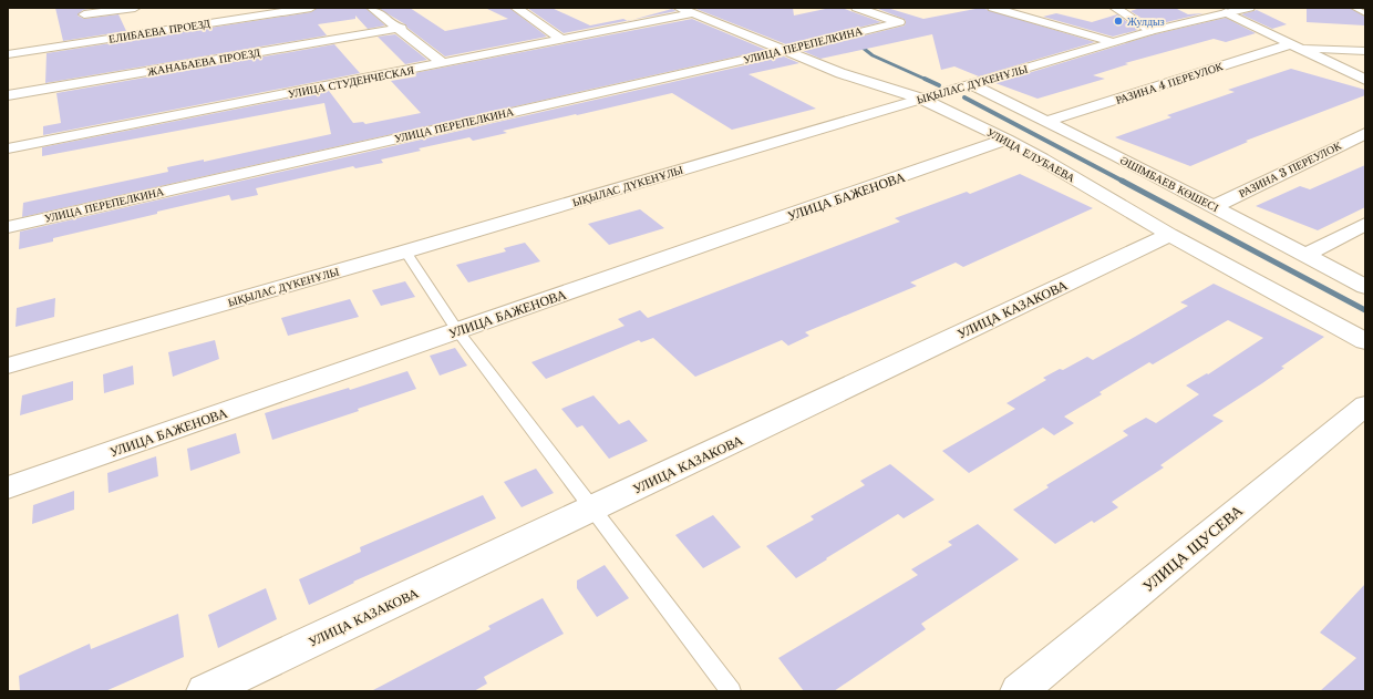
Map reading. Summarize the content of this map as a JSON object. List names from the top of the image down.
{
  "streets": {
    "street": [
      "ЕЛИБАЕВА ПРОЕЗД",
      "УЛИЦА ПЕРЕПЕЛКИНА",
      "ЖАНАБАЕВА ПРОЕЗД",
      "УЛИЦА СТУДЕНЧЕСКАЯ",
      "РАЗИНА 4 ПЕРЕУЛОК",
      "ЫҚЫЛАС ДҮКЕНҰЛЫ",
      "УЛИЦА ЕЛУБАЕВА",
      "РАЗИНА 3 ПЕРЕУЛОК",
      "ӘШІМБАЕВ КӨШЕСІ",
      "УЛИЦА БАЖЕНОВА",
      "УЛИЦА КАЗАКОВА",
      "УЛИЦА ЩУСЕВА"
    ]
  },
  "crossings": [
    ["УЛИЦА ПЕРЕПЕЛКИНА", "УЛИЦА ЕЛУБАЕВА"],
    ["УЛИЦА СТУДЕНЧЕСКАЯ", "УЛИЦА ЕЛУБАЕВА"],
    ["РАЗИНА 4 ПЕРЕУЛОК", "ӘШІМБАЕВ КӨШЕСІ"],
    ["ЫҚЫЛАС ДҮКЕНҰЛЫ", "УЛИЦА ЕЛУБАЕВА"],
    ["ЫҚЫЛАС ДҮКЕНҰЛЫ", "ӘШІМБАЕВ КӨШЕСІ"],
    ["УЛИЦА ЕЛУБАЕВА", "УЛИЦА БАЖЕНОВА"],
    ["УЛИЦА ЕЛУБАЕВА", "УЛИЦА КАЗАКОВА"],
    ["РАЗИНА 3 ПЕРЕУЛОК", "ӘШІМБАЕВ КӨШЕСІ"]
  ],
  "places": ["Жулдыз"]
}
